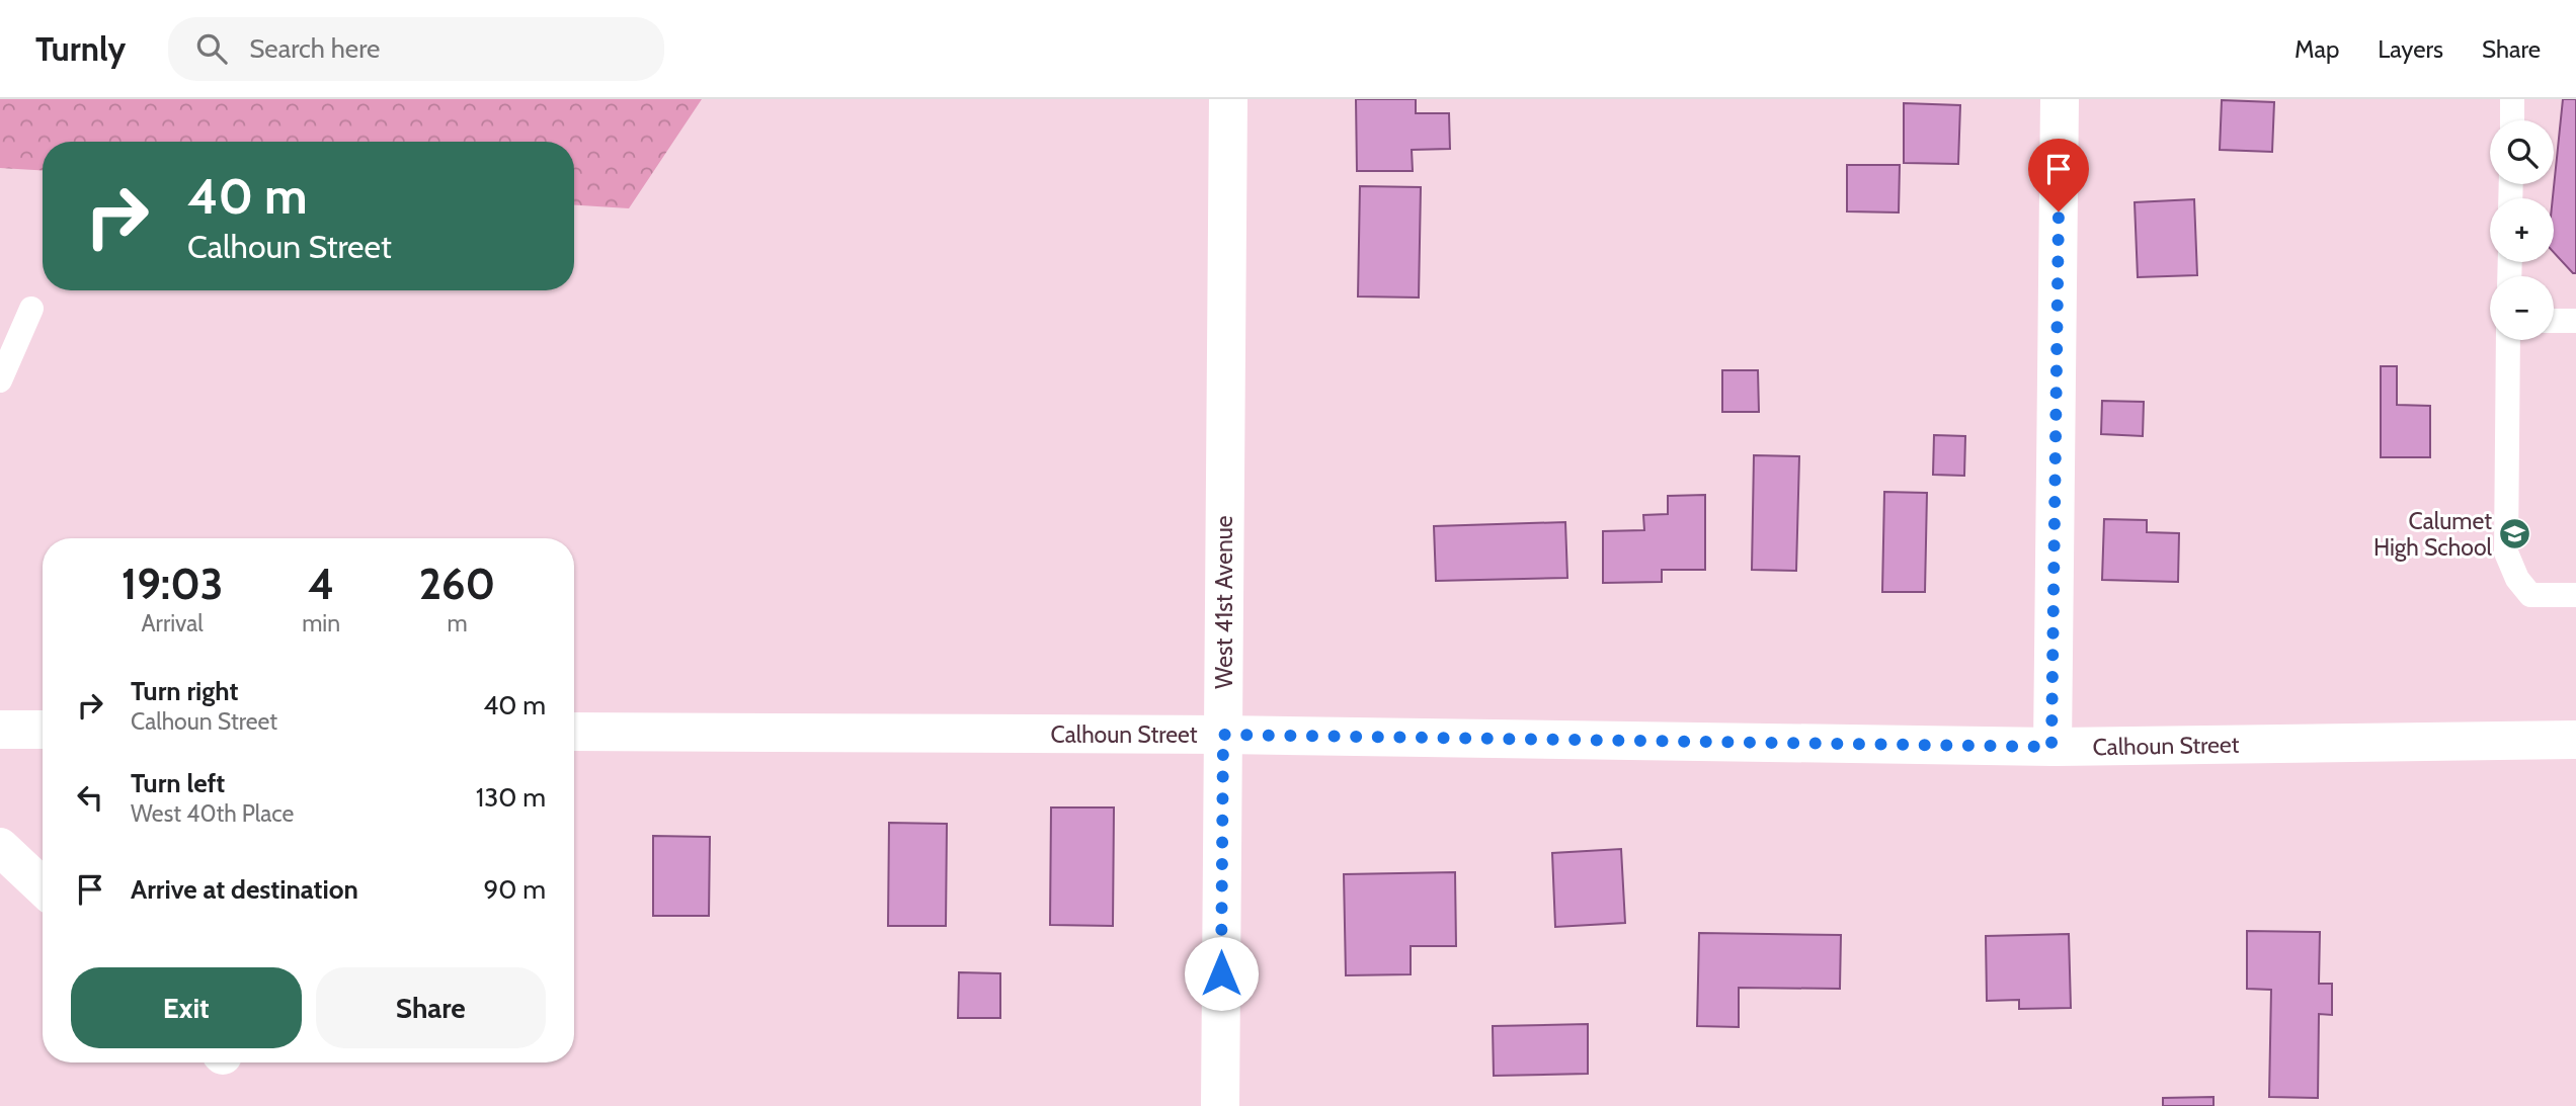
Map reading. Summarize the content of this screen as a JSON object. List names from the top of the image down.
{
  "streets": {
    "street": ["West 41st Avenue", "Calhoun Street"]
  },
  "crossings": [
    ["West 41st Avenue", "Calhoun Street"]
  ],
  "places": {
    "school or university": ["Calumet High School"]
  },
  "page": {
    "header": "Turnly",
    "search": "Search here",
    "nav": ["Map", "Layers", "Share"],
    "map_buttons": ["+", "−"],
    "turn": ["40 m", "Calhoun Street"],
    "eta": [
      "19:03",
      "Arrival",
      "4",
      "min",
      "260",
      "m"
    ],
    "list": [
      {
        "name": "Turn right",
        "note": "Calhoun Street",
        "value": "40 m"
      },
      {
        "name": "Turn left",
        "note": "West 40th Place",
        "value": "130 m"
      },
      {
        "name": "Arrive at destination",
        "value": "90 m"
      }
    ],
    "buttons": ["Exit", "Share"]
  }
}
